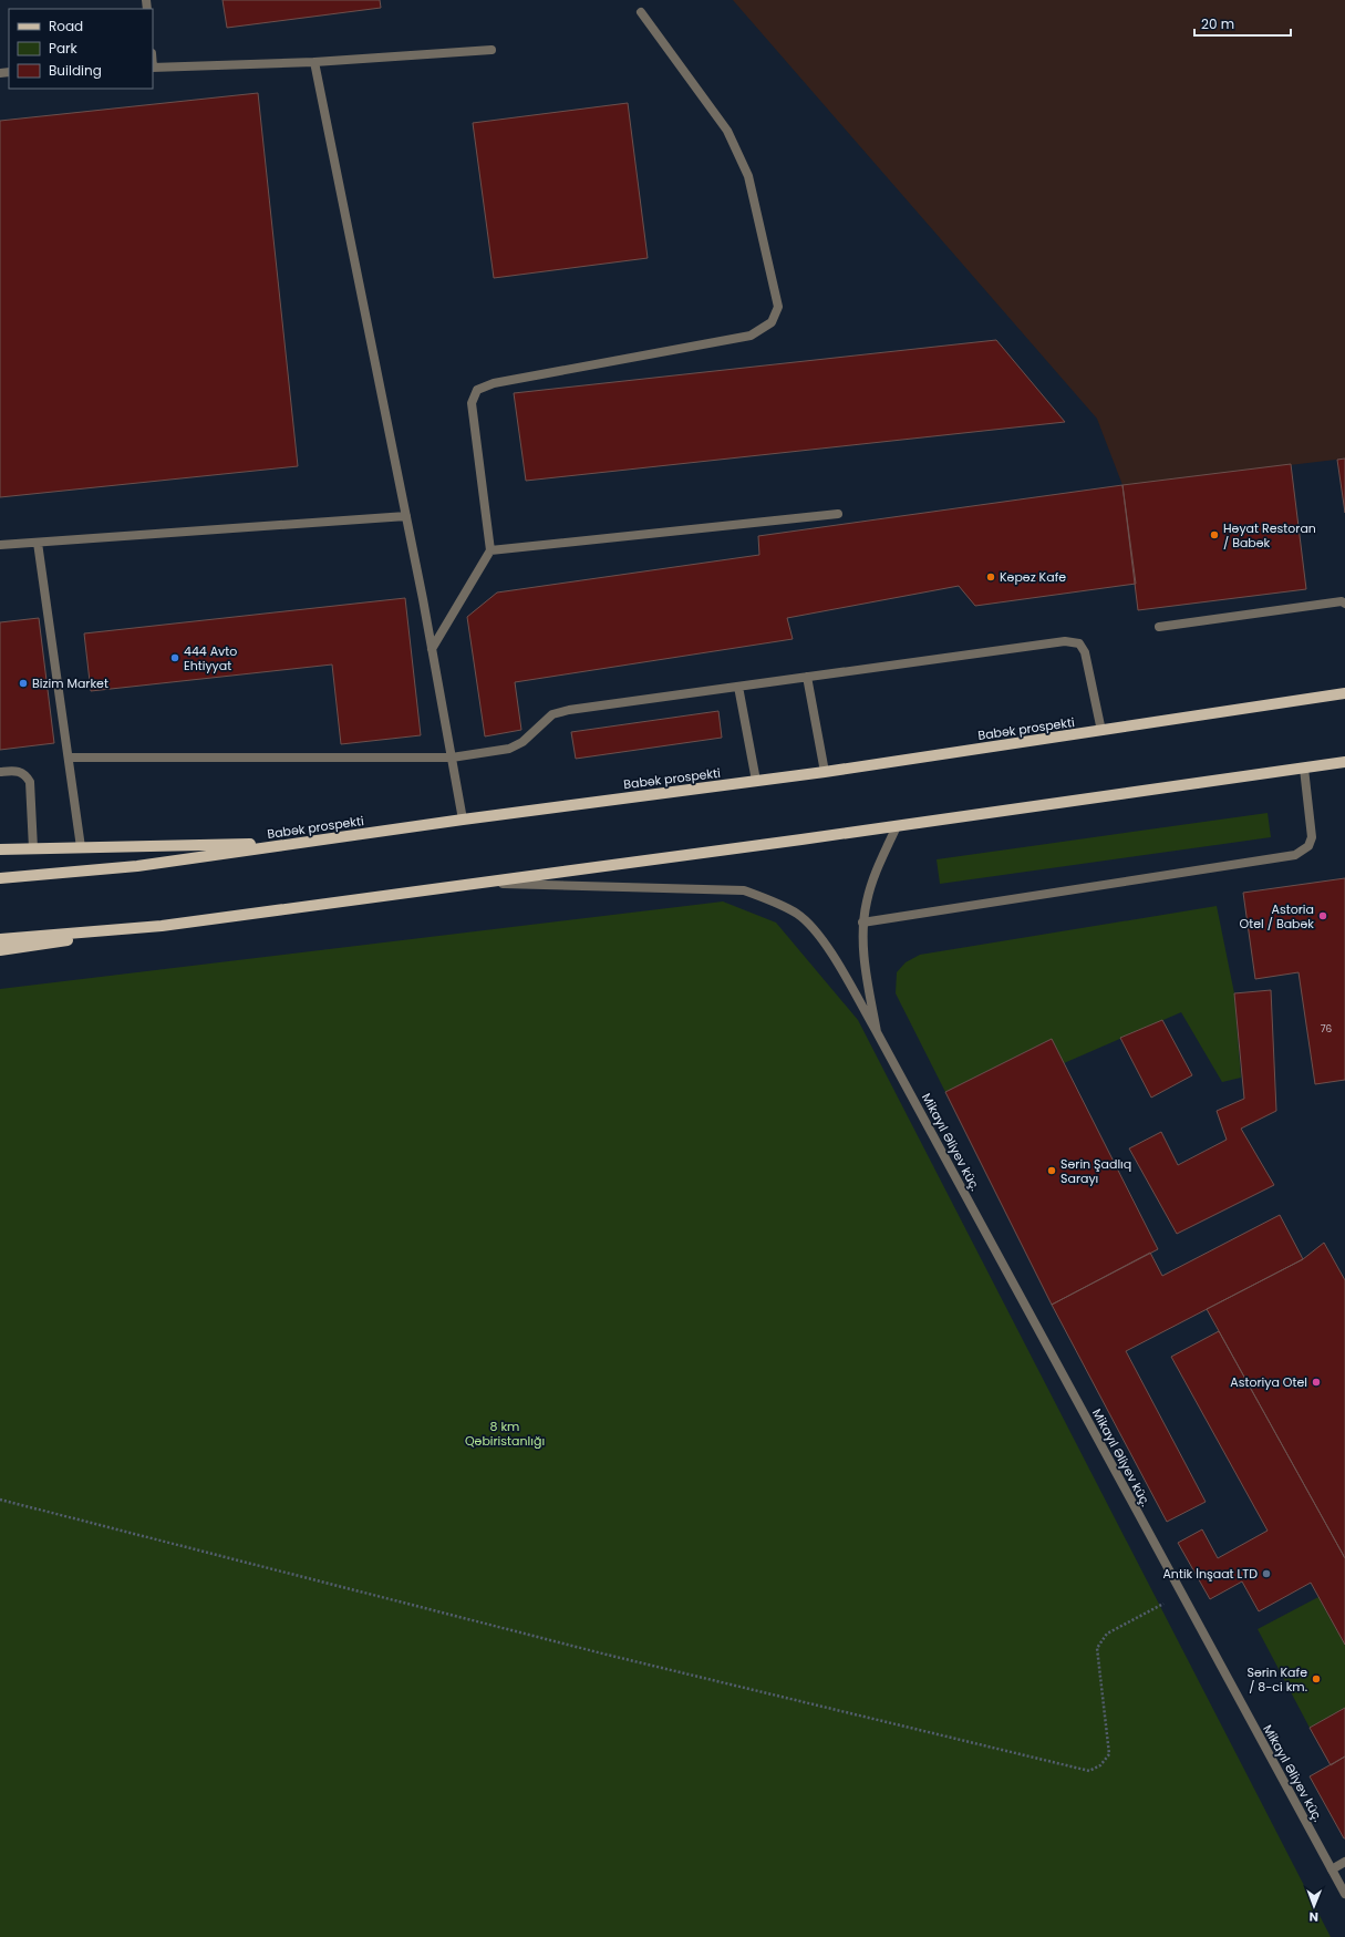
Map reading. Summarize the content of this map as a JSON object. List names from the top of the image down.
{
  "streets": {
    "main road": ["Babək prospekti"],
    "street": ["Mikayıl Əliyev küç."]
  },
  "parks": ["8 km Qəbiristanlığı"],
  "places": [
    "Həyat Restoran / Babək",
    "Kəpəz Kafe",
    "444 Avto Ehtiyyat",
    "Bizim Market",
    "Astoria Otel / Babək",
    "Sərin Şadlıq Sarayı",
    "Astoriya Otel",
    "Antik İnşaat LTD",
    "Sərin Kafe / 8-ci km."
  ],
  "house_numbers": ["76"],
  "legend": ["Road", "Park", "Building"],
  "scale_bar": "20 m",
  "north": "bottom"
}
